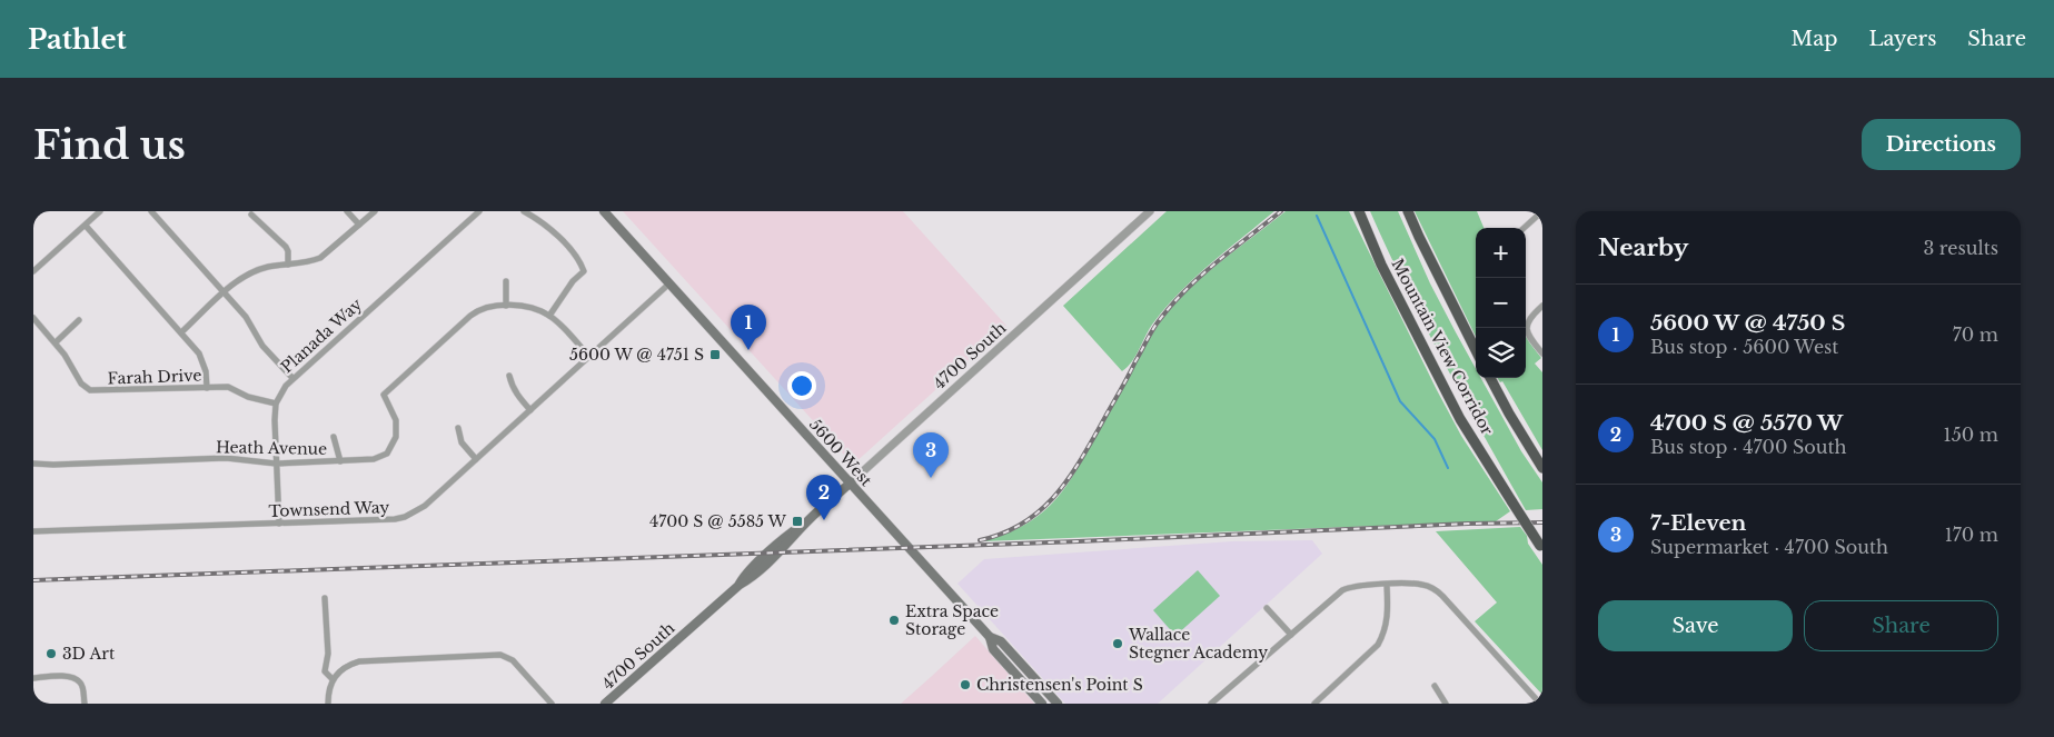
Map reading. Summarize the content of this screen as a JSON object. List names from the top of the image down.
{
  "streets": {
    "highway": ["Mountain View Corridor"],
    "main road": ["4700 South", "5600 West"],
    "street": [
      "Planada Way",
      "Farah Drive",
      "Heath Avenue",
      "Townsend Way"
    ]
  },
  "crossings": [
    ["Planada Way", "Farah Drive"],
    ["4700 South", "5600 West"],
    ["Heath Avenue", "Townsend Way"],
    ["5600 West", "Townsend Way"]
  ],
  "places": {
    "transit": ["5600 W @ 4751 S", "4700 S @ 5585 W"],
    "other": [
      "Extra Space Storage",
      "Wallace Stegner Academy",
      "3D Art",
      "Christensen's Point S"
    ]
  },
  "page": {
    "header": "Pathlet",
    "nav": ["Map", "Layers", "Share"],
    "buttons": [
      "Directions",
      ["Save", "Share"]
    ],
    "title": "Find us",
    "heading": ["Nearby", "3 results"],
    "map_buttons": ["+", "−"],
    "list": [
      {
        "mark": "1",
        "name": "5600 W @ 4750 S",
        "note": "Bus stop · 5600 West",
        "value": "70 m"
      },
      {
        "mark": "2",
        "name": "4700 S @ 5570 W",
        "note": "Bus stop · 4700 South",
        "value": "150 m"
      },
      {
        "mark": "3",
        "name": "7-Eleven",
        "note": "Supermarket · 4700 South",
        "value": "170 m"
      }
    ],
    "pins": ["1", "3", "2"]
  }
}
